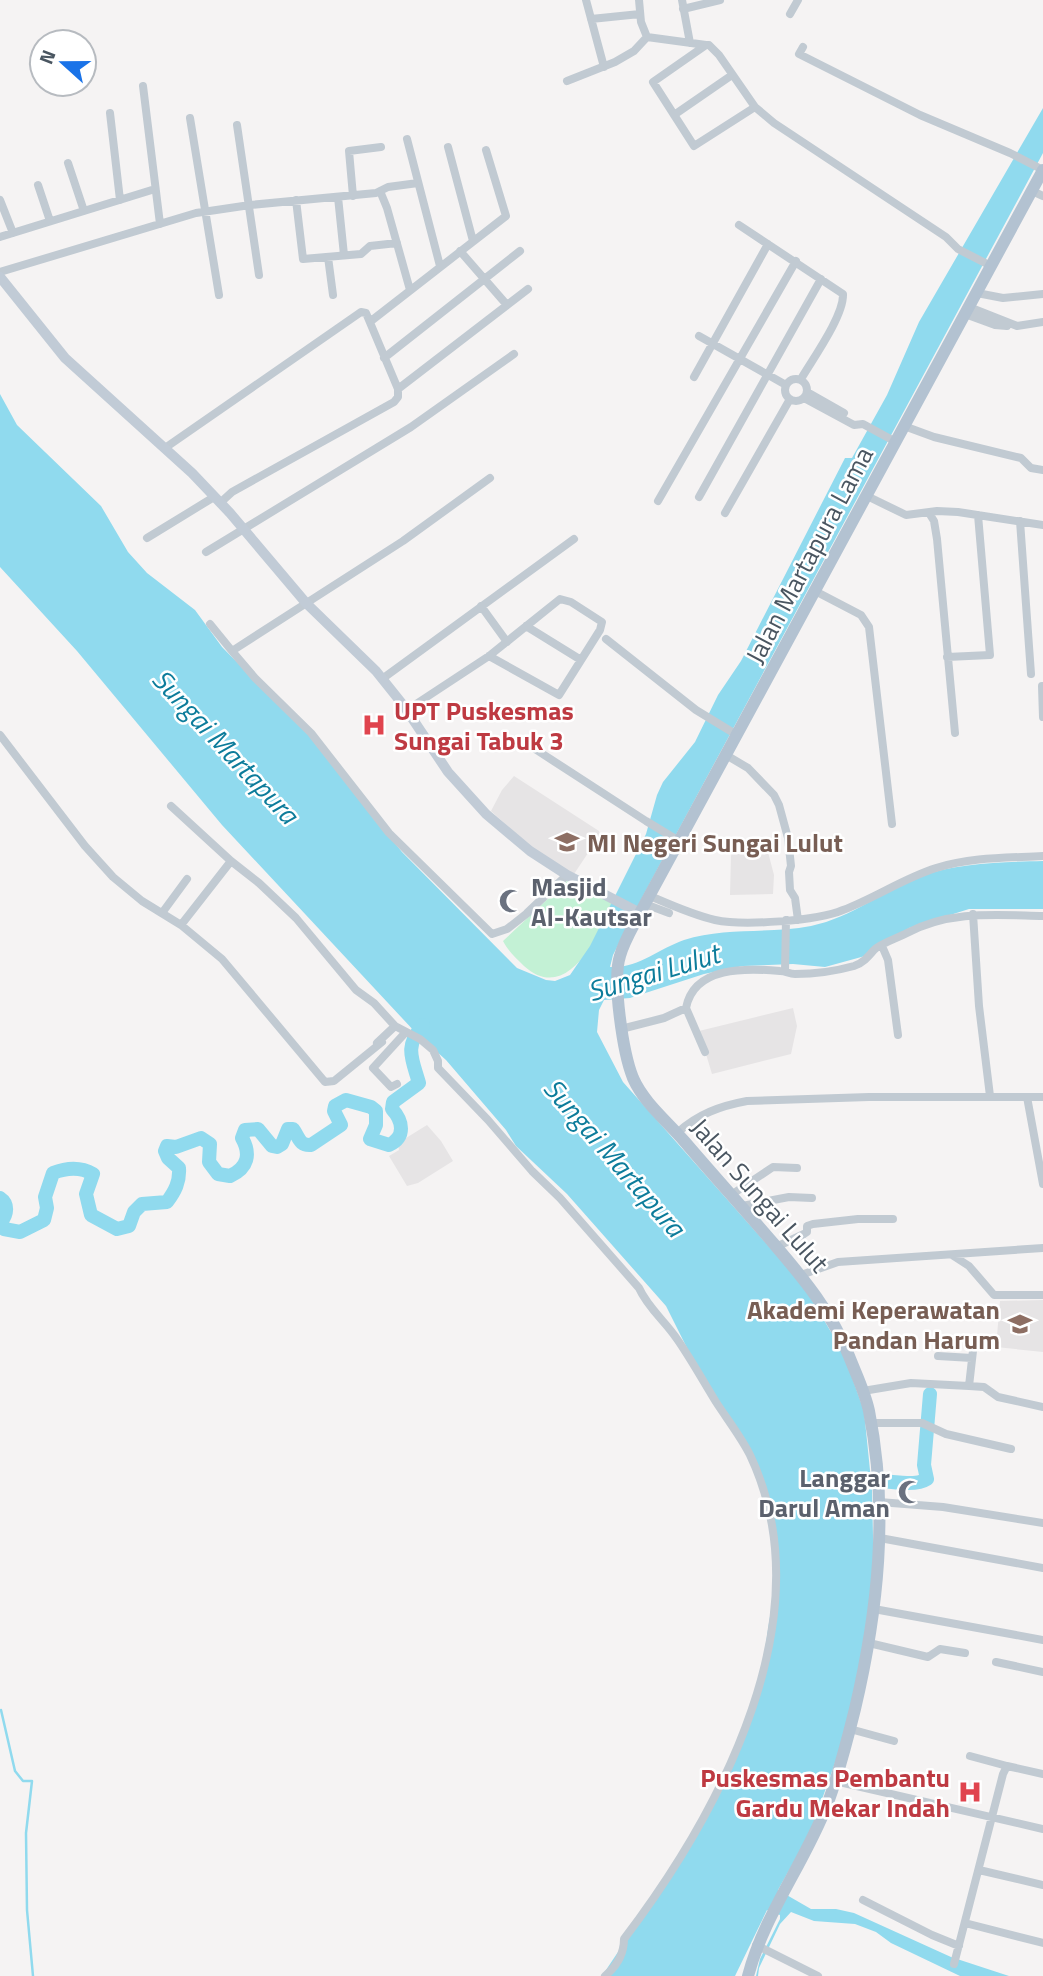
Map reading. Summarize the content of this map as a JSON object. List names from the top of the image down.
{
  "streets": {
    "main road": ["Jalan Martapura Lama", "Jalan Sungai Lulut"]
  },
  "crossings": [
    ["Jalan Martapura Lama", "Jalan Sungai Lulut"]
  ],
  "water": ["Sungai Martapura", "Sungai Lulut"],
  "places": {
    "hospital": ["UPT Puskesmas Sungai Tabuk 3", "Puskesmas Pembantu Gardu Mekar Indah"],
    "school or university": ["MI Negeri Sungai Lulut", "Akademi Keperawatan Pandan Harum"],
    "mosque": ["Masjid Al-Kautsar", "Langgar Darul Aman"]
  },
  "north": "left"
}
